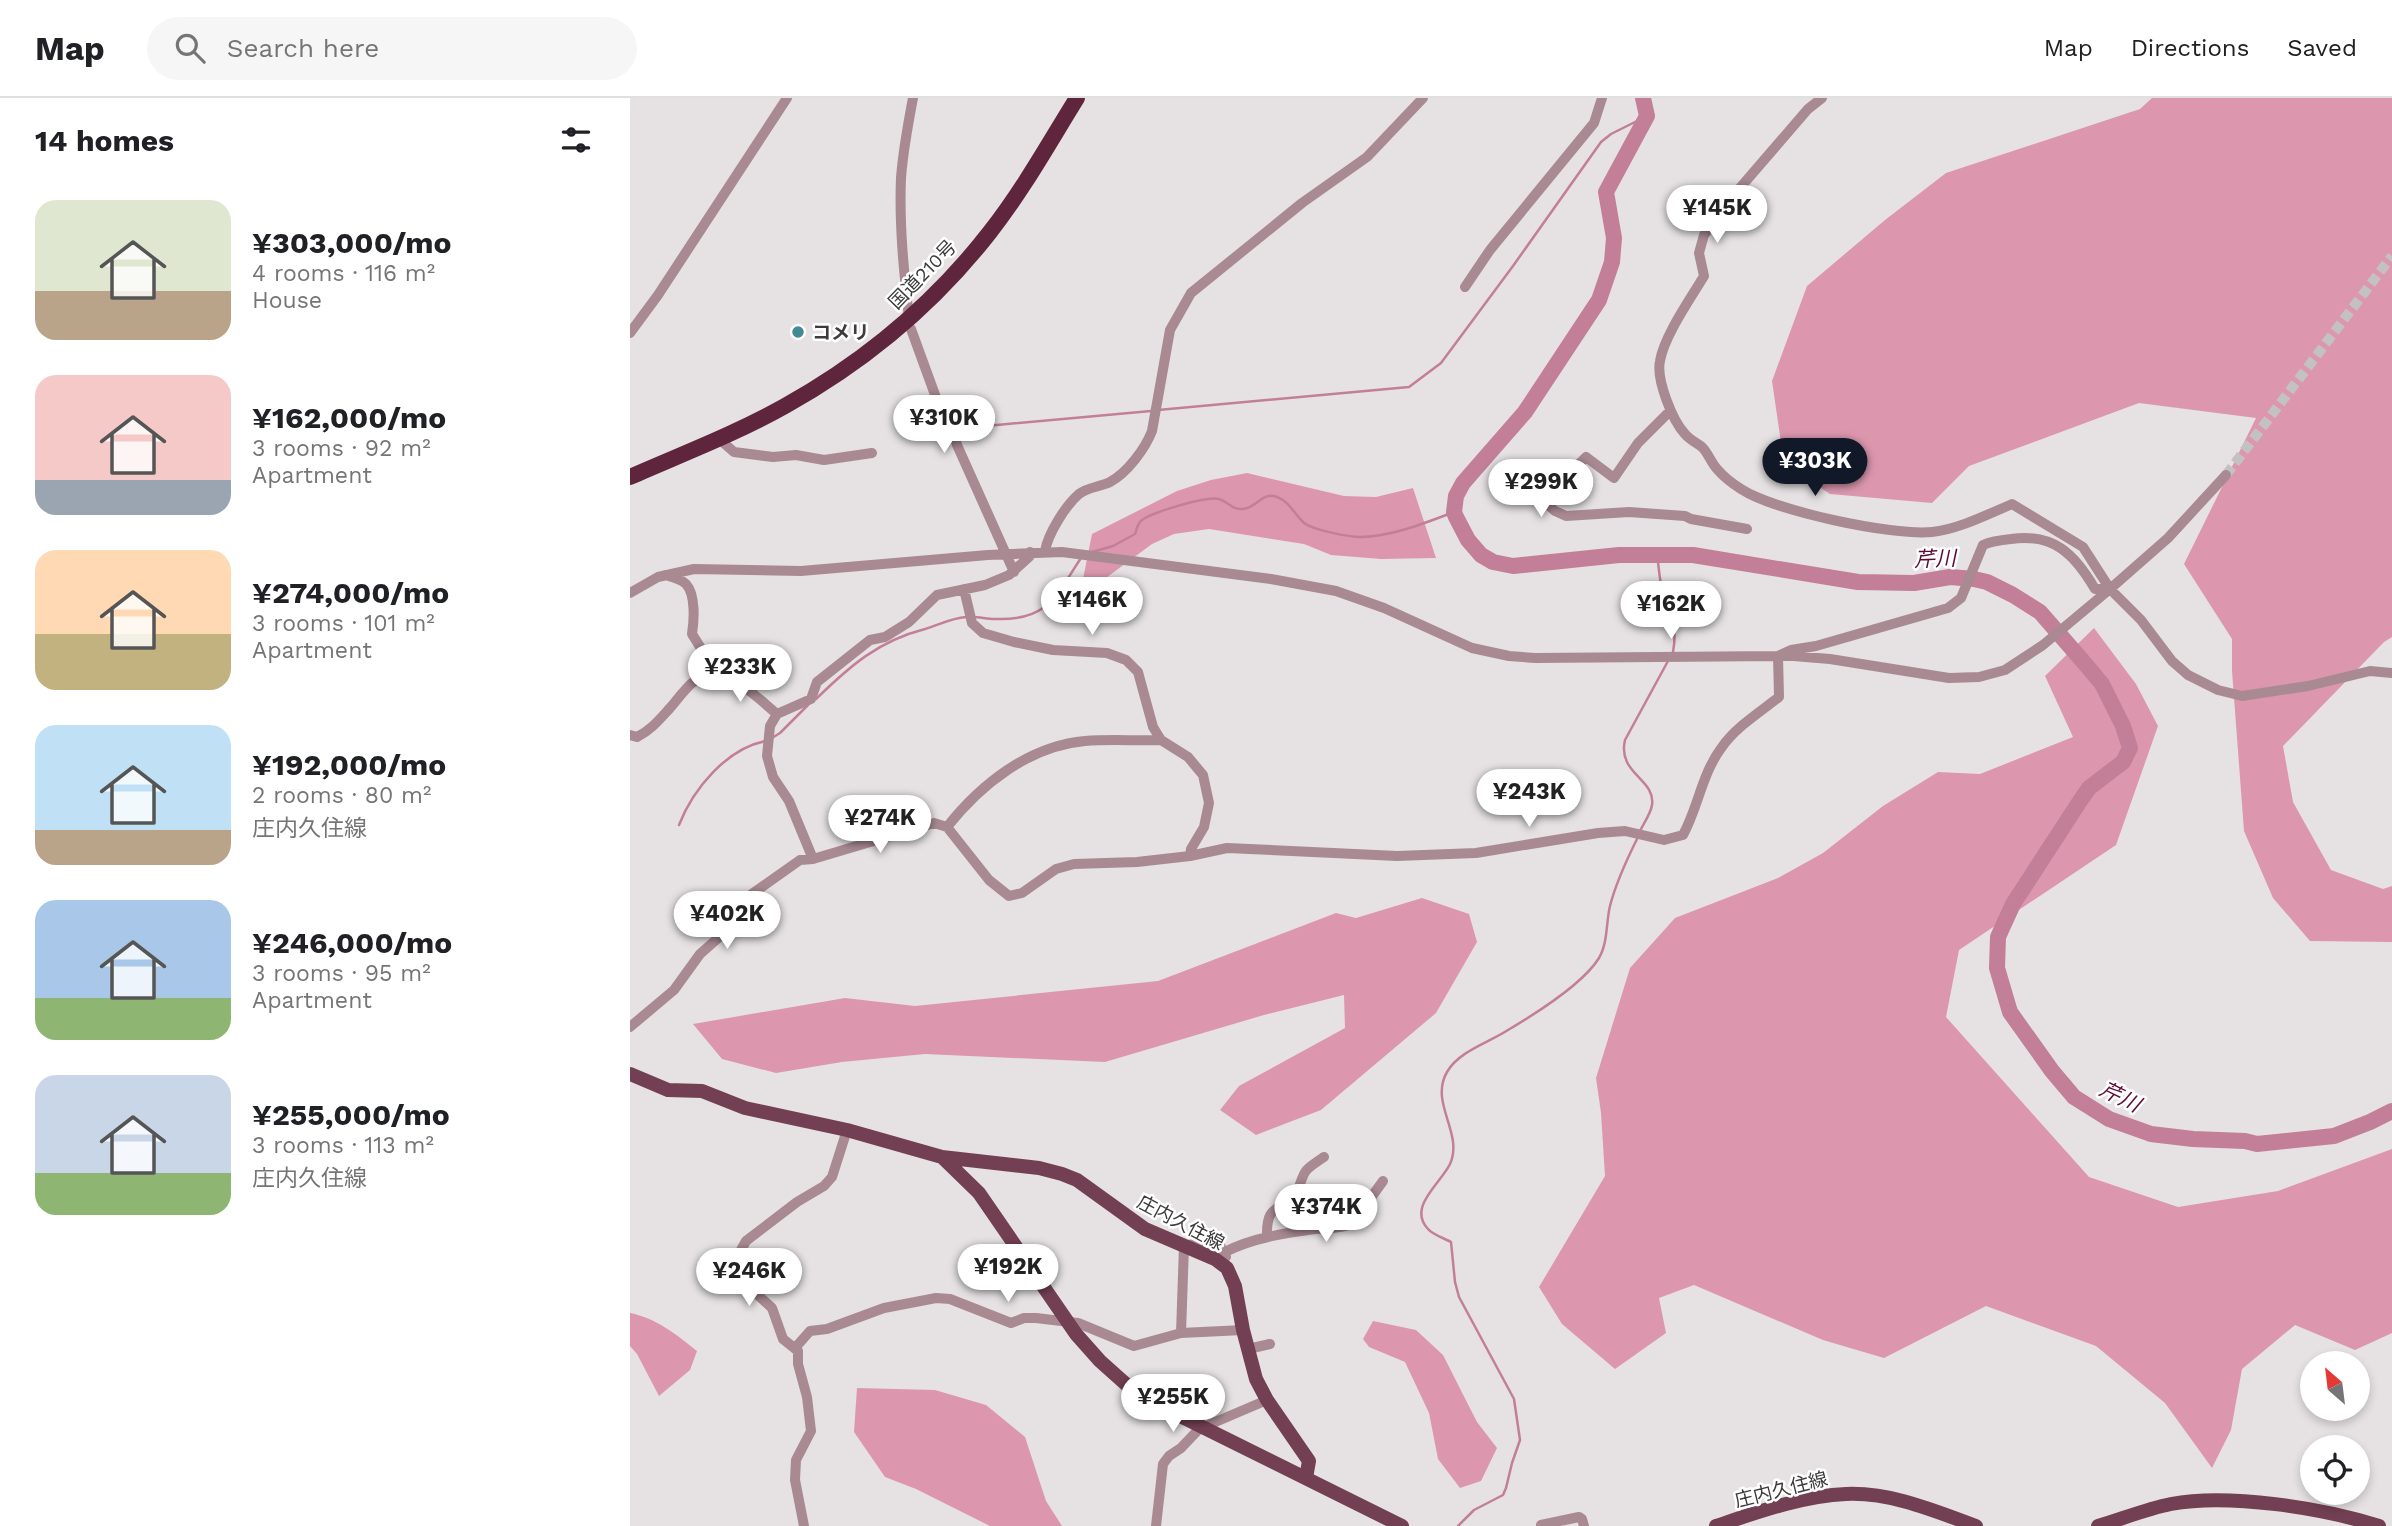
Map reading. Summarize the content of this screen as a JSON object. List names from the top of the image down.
{
  "streets": {
    "highway": ["国道210号"],
    "main road": ["庄内久住線"]
  },
  "water": ["芹川"],
  "places": ["コメリ"],
  "north": "top left",
  "page": {
    "header": "Map",
    "search": "Search here",
    "nav": ["Map", "Directions", "Saved"],
    "heading": "14 homes",
    "list": [
      {
        "name": "¥303,000/mo",
        "note": "4 rooms · 116 m² · House"
      },
      {
        "name": "¥162,000/mo",
        "note": "3 rooms · 92 m² · Apartment"
      },
      {
        "name": "¥274,000/mo",
        "note": "3 rooms · 101 m² · Apartment"
      },
      {
        "name": "¥192,000/mo",
        "note": "2 rooms · 80 m² · 庄内久住線"
      },
      {
        "name": "¥246,000/mo",
        "note": "3 rooms · 95 m² · Apartment"
      },
      {
        "name": "¥255,000/mo",
        "note": "3 rooms · 113 m² · 庄内久住線"
      }
    ],
    "price": [
      "¥145K",
      "¥310K",
      "¥303K",
      "¥299K",
      "¥146K",
      "¥162K",
      "¥233K",
      "¥243K",
      "¥274K",
      "¥402K",
      "¥374K",
      "¥192K",
      "¥246K",
      "¥255K"
    ]
  }
}
